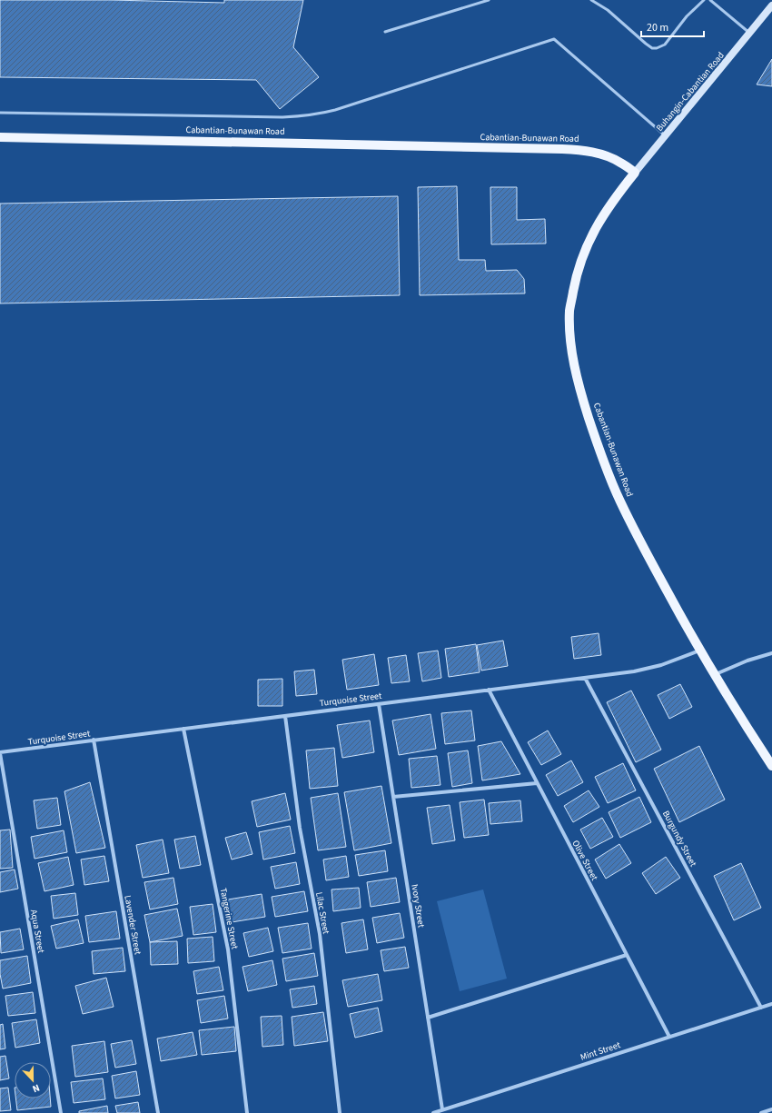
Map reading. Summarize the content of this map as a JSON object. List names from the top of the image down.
{
  "streets": {
    "main road": ["Buhangin-Cabantian Road", "Cabantian-Bunawan Road"],
    "street": [
      "Turquoise Street",
      "Burgundy Street",
      "Olive Street",
      "Ivory Street",
      "Lilac Street",
      "Tangerine Street",
      "Lavender Street",
      "Aqua Street",
      "Mint Street"
    ]
  },
  "crossings": [
    ["Buhangin-Cabantian Road", "Cabantian-Bunawan Road"],
    ["Cabantian-Bunawan Road", "Turquoise Street"],
    ["Turquoise Street", "Burgundy Street"],
    ["Turquoise Street", "Olive Street"],
    ["Turquoise Street", "Ivory Street"],
    ["Turquoise Street", "Lilac Street"],
    ["Turquoise Street", "Tangerine Street"],
    ["Turquoise Street", "Lavender Street"],
    ["Turquoise Street", "Aqua Street"],
    ["Burgundy Street", "Mint Street"],
    ["Olive Street", "Mint Street"],
    ["Ivory Street", "Mint Street"]
  ],
  "scale_bar": "20 m",
  "north": "bottom"
}
